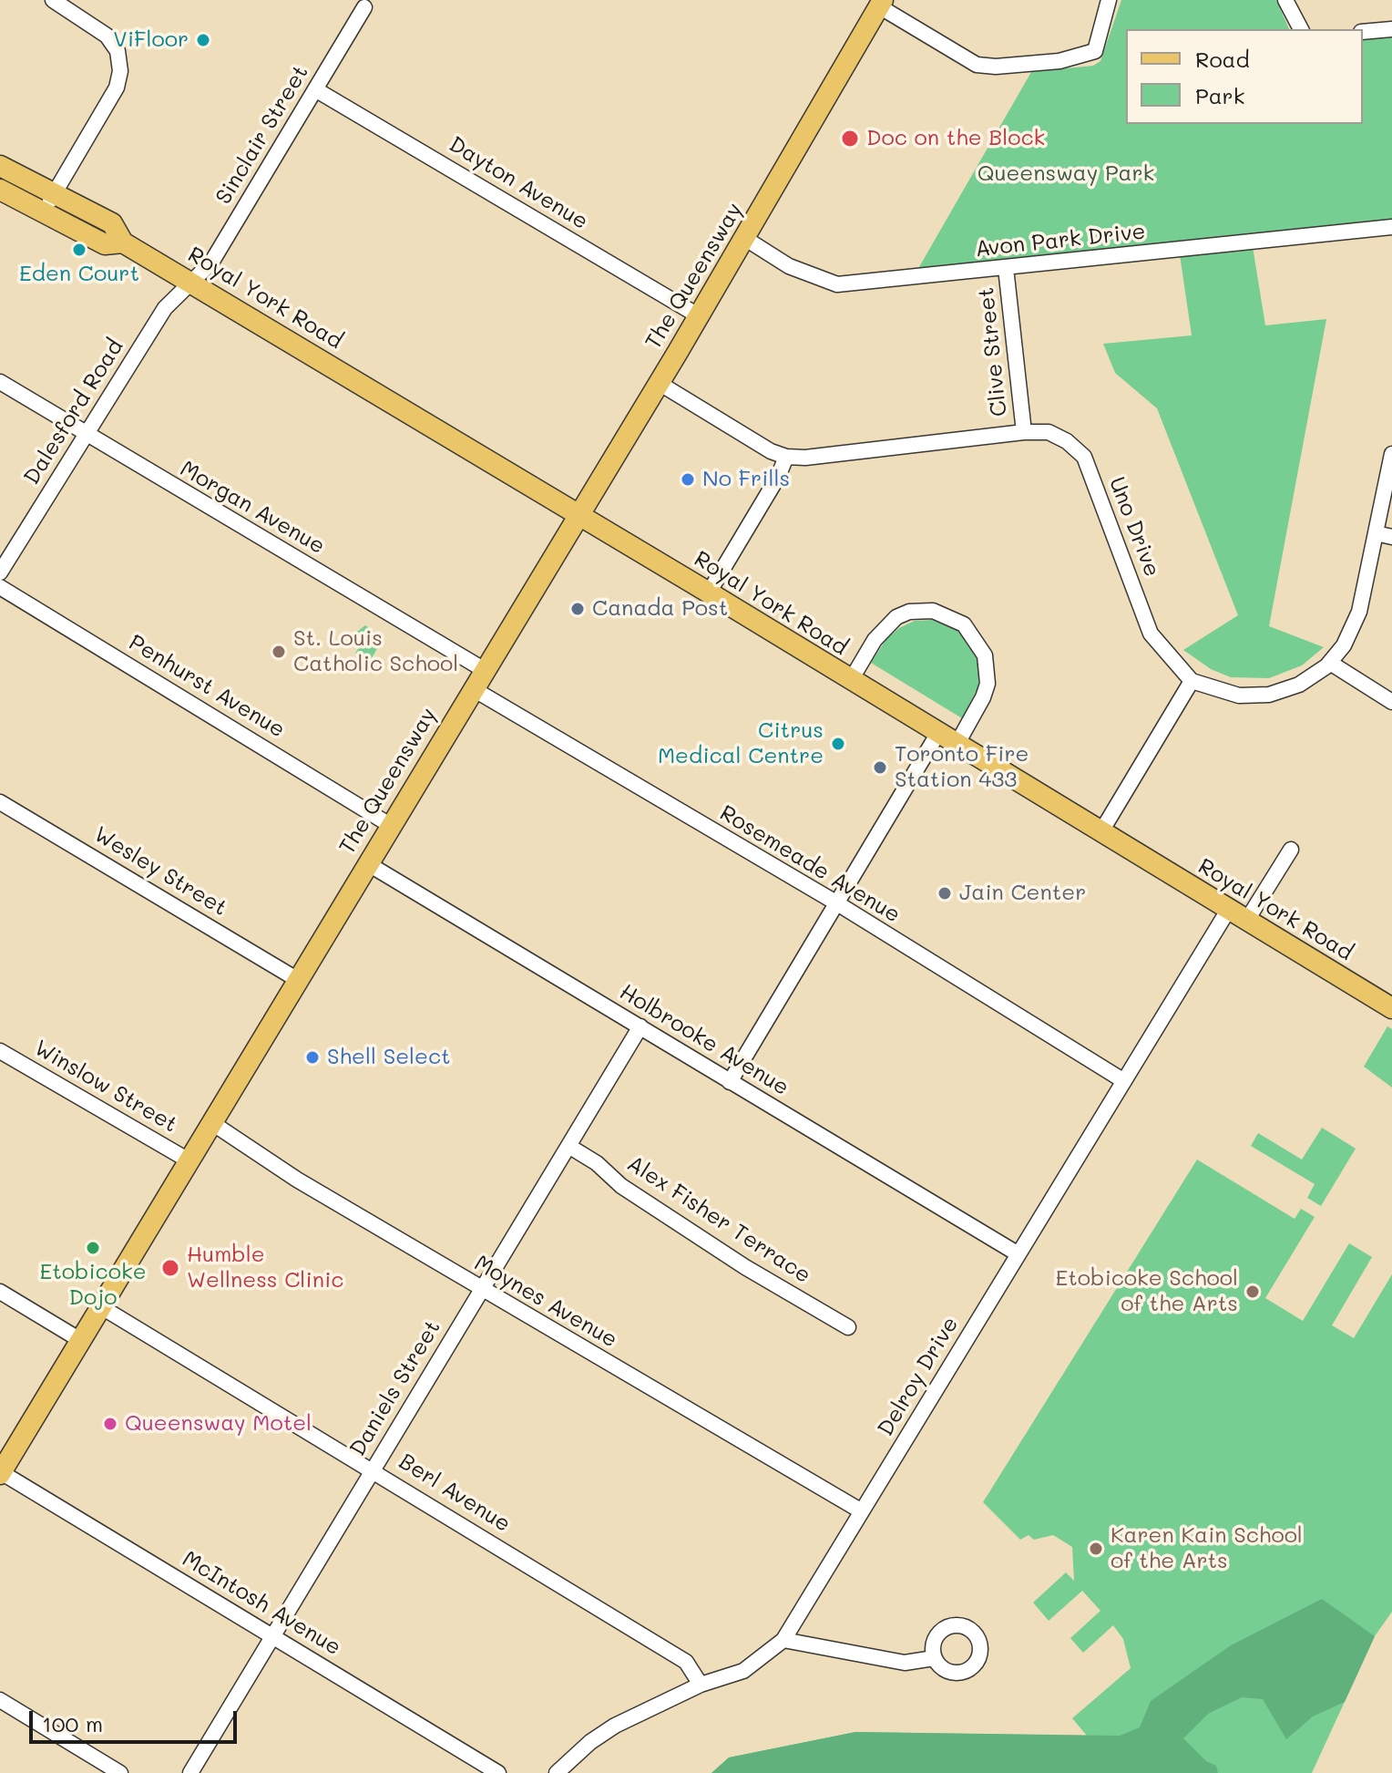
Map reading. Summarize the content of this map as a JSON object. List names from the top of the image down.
{
  "streets": {
    "main road": ["The Queensway", "Royal York Road"],
    "street": [
      "Sinclair Street",
      "Dayton Avenue",
      "Avon Park Drive",
      "Clive Street",
      "Dalesford Road",
      "Morgan Avenue",
      "Uno Drive",
      "Penhurst Avenue",
      "Rosemeade Avenue",
      "Wesley Street",
      "Holbrooke Avenue",
      "Winslow Street",
      "Alex Fisher Terrace",
      "Moynes Avenue",
      "Delroy Drive",
      "Daniels Street",
      "Berl Avenue",
      "McIntosh Avenue"
    ]
  },
  "crossings": [
    ["Sinclair Street", "Dayton Avenue"],
    ["Sinclair Street", "Royal York Road"],
    ["Sinclair Street", "Dalesford Road"],
    ["Dayton Avenue", "The Queensway"],
    ["Avon Park Drive", "The Queensway"],
    ["Avon Park Drive", "Clive Street"],
    ["The Queensway", "Royal York Road"],
    ["The Queensway", "Morgan Avenue"],
    ["The Queensway", "Uno Drive"],
    ["The Queensway", "Penhurst Avenue"],
    ["The Queensway", "Rosemeade Avenue"],
    ["The Queensway", "Wesley Street"],
    ["The Queensway", "Holbrooke Avenue"],
    ["The Queensway", "Winslow Street"],
    ["The Queensway", "Moynes Avenue"],
    ["The Queensway", "Berl Avenue"],
    ["The Queensway", "McIntosh Avenue"],
    ["Royal York Road", "Dalesford Road"],
    ["Royal York Road", "Delroy Drive"],
    ["Clive Street", "Uno Drive"],
    ["Dalesford Road", "Morgan Avenue"],
    ["Rosemeade Avenue", "Delroy Drive"],
    ["Holbrooke Avenue", "Delroy Drive"],
    ["Holbrooke Avenue", "Daniels Street"],
    ["Alex Fisher Terrace", "Daniels Street"],
    ["Moynes Avenue", "Delroy Drive"],
    ["Moynes Avenue", "Daniels Street"],
    ["Delroy Drive", "Berl Avenue"],
    ["Daniels Street", "Berl Avenue"],
    ["Daniels Street", "McIntosh Avenue"]
  ],
  "parks": ["Queensway Park"],
  "places": [
    "ViFloor",
    "Doc on the Block",
    "Eden Court",
    "No Frills",
    "Canada Post",
    "St. Louis Catholic School",
    "Citrus Medical Centre",
    "Toronto Fire Station 433",
    "Jain Center",
    "Shell Select",
    "Etobicoke Dojo",
    "Humble Wellness Clinic",
    "Etobicoke School of the Arts",
    "Queensway Motel",
    "Karen Kain School of the Arts"
  ],
  "legend": ["Road", "Park"],
  "scale_bar": "100 m"
}
